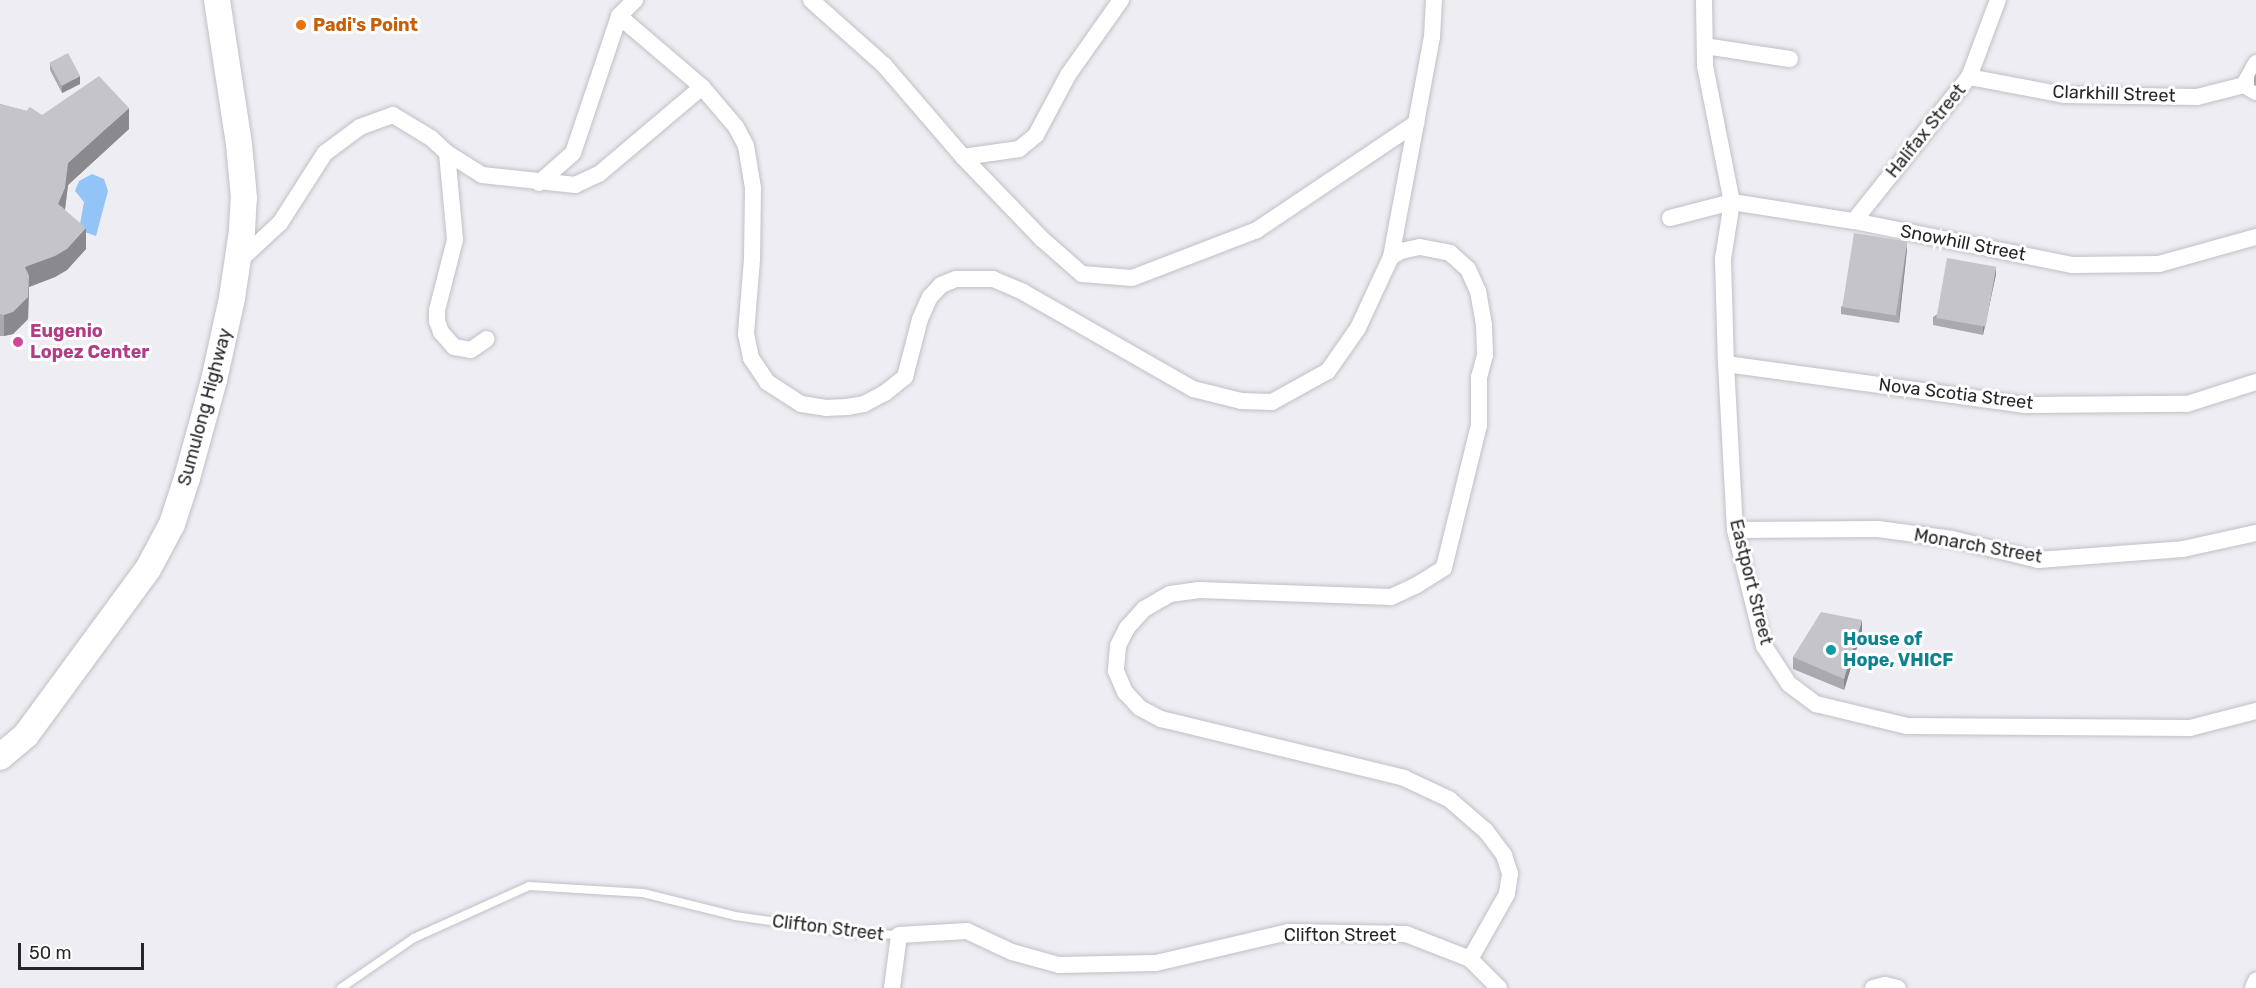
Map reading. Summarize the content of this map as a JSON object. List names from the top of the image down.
{
  "streets": {
    "main road": ["Sumulong Highway"],
    "street": [
      "Clarkhill Street",
      "Halifax Street",
      "Snowhill Street",
      "Nova Scotia Street",
      "Monarch Street",
      "Eastport Street",
      "Clifton Street"
    ]
  },
  "crossings": [
    ["Clarkhill Street", "Halifax Street"],
    ["Halifax Street", "Snowhill Street"],
    ["Snowhill Street", "Eastport Street"],
    ["Nova Scotia Street", "Eastport Street"],
    ["Monarch Street", "Eastport Street"]
  ],
  "places": ["Padi's Point", "Eugenio Lopez Center", "House of Hope, VHICF"],
  "scale_bar": "50 m"
}
